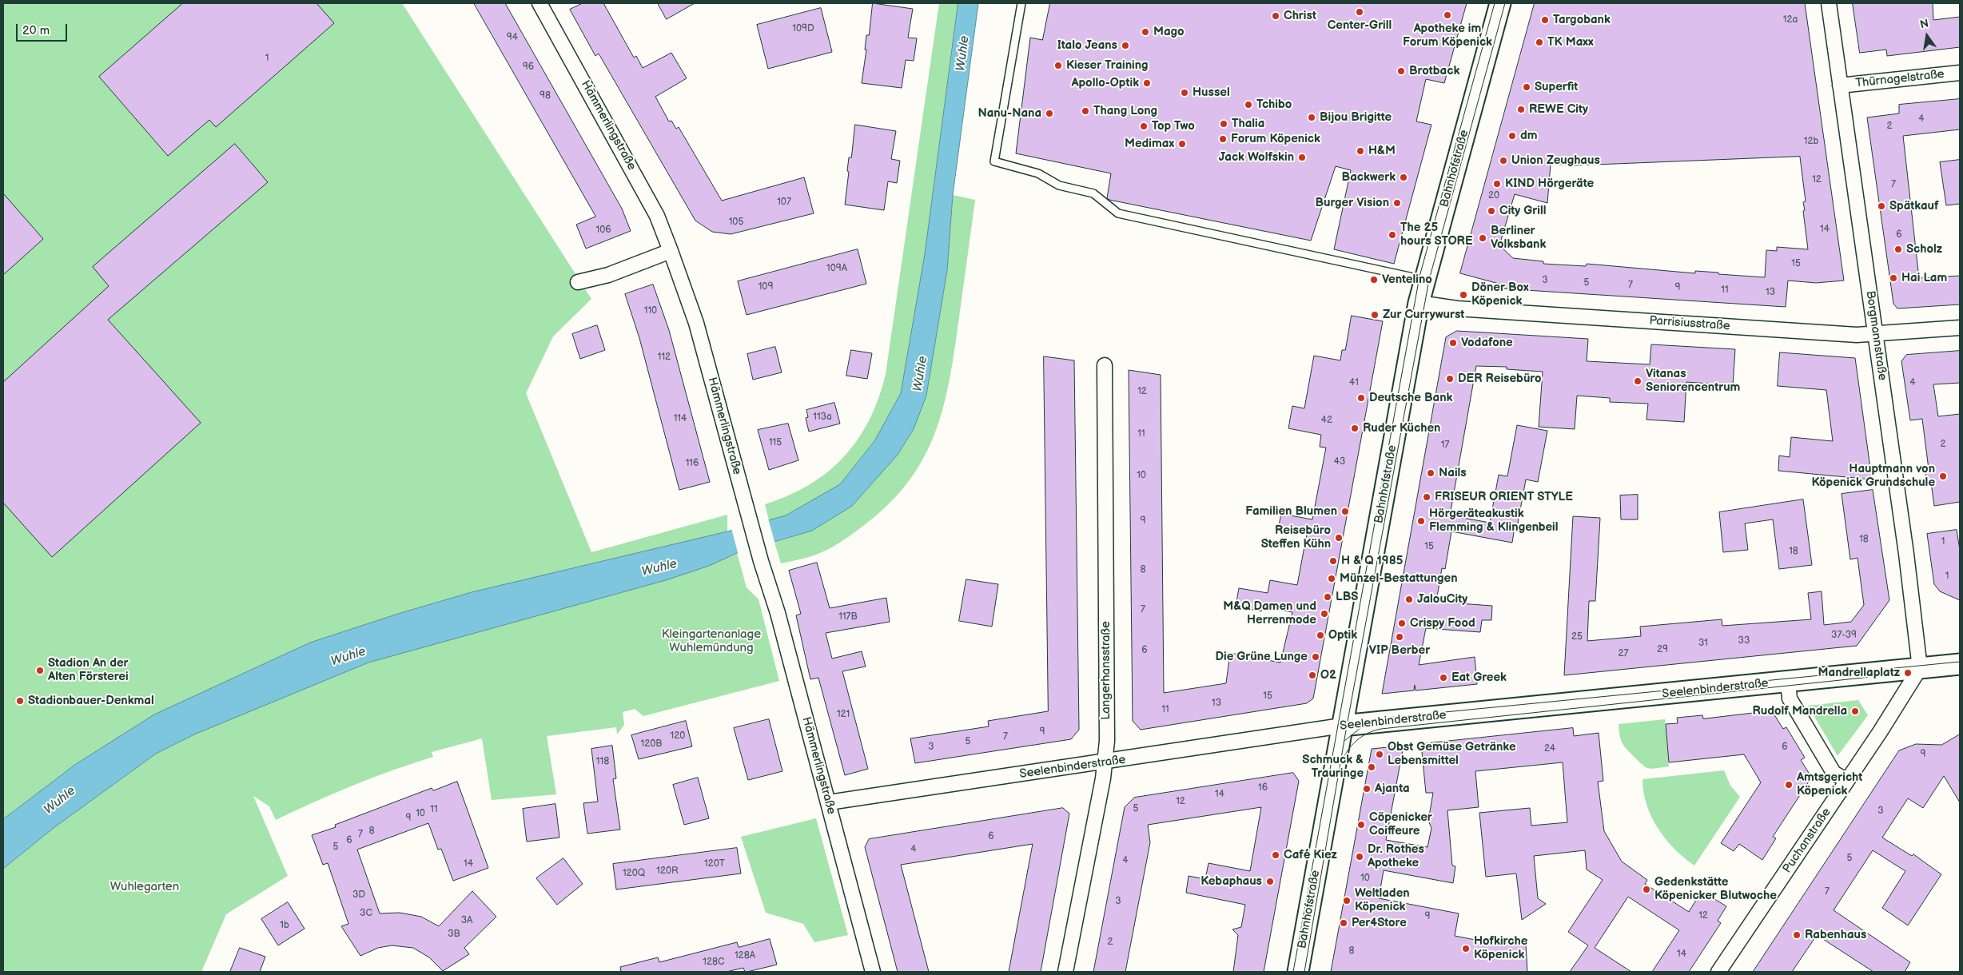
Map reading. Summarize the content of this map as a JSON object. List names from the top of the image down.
{
  "streets": {
    "main road": ["Bahnhofstraße", "Seelenbinderstraße"],
    "street": [
      "Thürnagelstraße",
      "Hämmerlingstraße",
      "Parrisiusstraße",
      "Borgmannstraße",
      "Langerhansstraße",
      "Puchanstraße"
    ]
  },
  "crossings": [
    ["Thürnagelstraße", "Borgmannstraße"],
    ["Hämmerlingstraße", "Seelenbinderstraße"],
    ["Bahnhofstraße", "Parrisiusstraße"],
    ["Bahnhofstraße", "Seelenbinderstraße"],
    ["Parrisiusstraße", "Borgmannstraße"],
    ["Borgmannstraße", "Seelenbinderstraße"],
    ["Borgmannstraße", "Puchanstraße"],
    ["Langerhansstraße", "Seelenbinderstraße"],
    ["Seelenbinderstraße", "Puchanstraße"]
  ],
  "water": ["Wuhle"],
  "parks": ["Kleingartenanlage Wuhlemündung", "Wuhlegarten"],
  "places": [
    "Center-Grill",
    "Apotheke im Forum Köpenick",
    "Christ",
    "Targobank",
    "Mago",
    "TK Maxx",
    "Italo Jeans",
    "Kieser Training",
    "Brotback",
    "Apollo-Optik",
    "Superfit",
    "Hussel",
    "Tchibo",
    "REWE City",
    "Thang Long",
    "Nanu-Nana",
    "Bijou Brigitte",
    "Thalia",
    "Top Two",
    "dm",
    "Forum Köpenick",
    "Medimax",
    "H&M",
    "Jack Wolfskin",
    "Union Zeughaus",
    "Backwerk",
    "KIND Hörgeräte",
    "Burger Vision",
    "Spätkauf",
    "City Grill",
    "The 25 hours STORE",
    "Berliner Volksbank",
    "Scholz",
    "Hai Lam",
    "Ventelino",
    "Döner Box Köpenick",
    "Zur Currywurst",
    "Vodafone",
    "DER Reisebüro",
    "Vitanas Seniorencentrum",
    "Deutsche Bank",
    "Ruder Küchen",
    "Nails",
    "Hauptmann von Köpenick Grundschule",
    "FRISEUR ORIENT STYLE",
    "Familien Blumen",
    "Hörgeräteakustik Flemming & Klingenbeil",
    "Reisebüro Steffen Kühn",
    "H & Q 1985",
    "Münzel-Bestattungen",
    "LBS",
    "JalouCity",
    "M&Q Damen und Herrenmode",
    "Crispy Food",
    "Optik",
    "VIP Berber",
    "Die Grüne Lunge",
    "Stadion An der Alten Försterei",
    "Mandrellaplatz",
    "O2",
    "Eat Greek",
    "Stadionbauer-Denkmal",
    "Rudolf Mandrella",
    "Obst Gemüse Getränke Lebensmittel",
    "Schmuck & Trauringe",
    "Amtsgericht Köpenick",
    "Ajanta",
    "Cöpenicker Coiffeure",
    "Café Kiez",
    "Dr. Rothes Apotheke",
    "Kebaphaus",
    "Gedenkstätte Köpenicker Blutwoche",
    "Weltladen Köpenick",
    "Per4Store",
    "Rabenhaus",
    "Hofkirche Köpenick"
  ],
  "house_numbers": [
    "12a",
    "109D",
    "94",
    "1",
    "96",
    "98",
    "4",
    "2",
    "12b",
    "12",
    "7",
    "20",
    "107",
    "105",
    "14",
    "106",
    "6",
    "15",
    "109A",
    "3",
    "5",
    "7",
    "109",
    "9",
    "11",
    "13",
    "110",
    "112",
    "41",
    "4",
    "12",
    "113a",
    "114",
    "42",
    "11",
    "115",
    "2",
    "17",
    "43",
    "116",
    "10",
    "9",
    "18",
    "1",
    "15",
    "18",
    "8",
    "1",
    "7",
    "117B",
    "37-39",
    "25",
    "33",
    "31",
    "29",
    "6",
    "27",
    "15",
    "13",
    "11",
    "121",
    "9",
    "120",
    "7",
    "5",
    "120B",
    "3",
    "6",
    "24",
    "9",
    "118",
    "16",
    "14",
    "12",
    "5",
    "11",
    "3",
    "10",
    "9",
    "8",
    "7",
    "6",
    "6",
    "5",
    "4",
    "5",
    "4",
    "14",
    "120T",
    "120R",
    "120Q",
    "10",
    "7",
    "3D",
    "3",
    "3C",
    "12",
    "9",
    "3A",
    "1b",
    "3B",
    "2",
    "8",
    "14",
    "128A",
    "128C"
  ],
  "scale_bar": "20 m",
  "north": "top"
}
